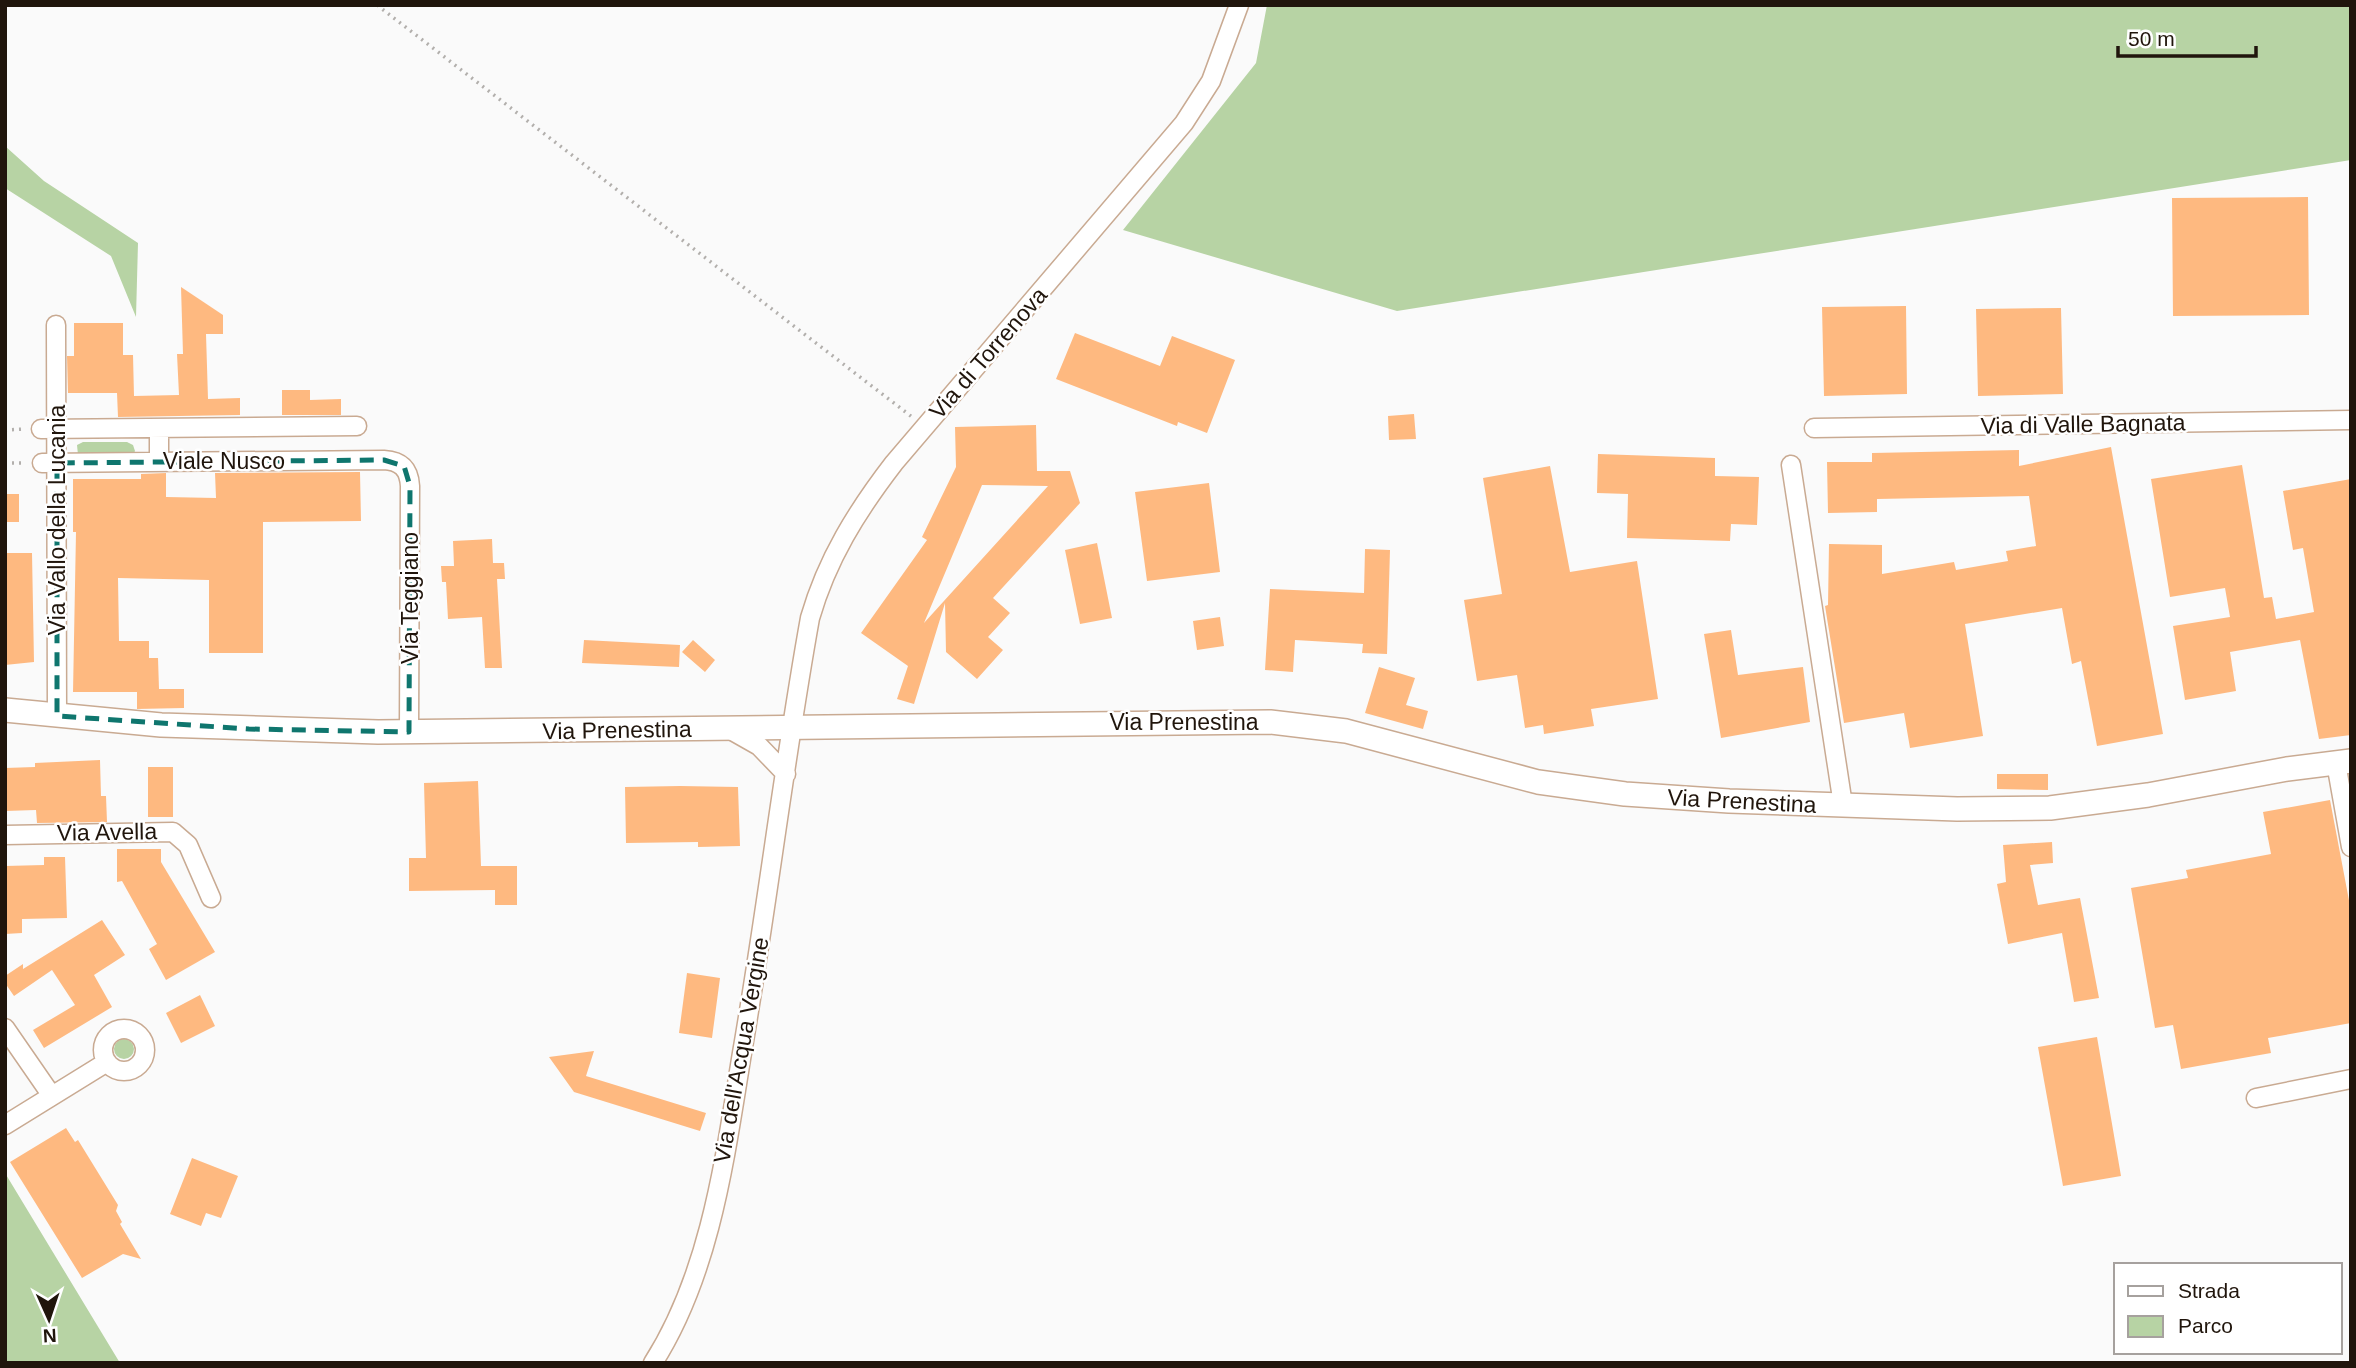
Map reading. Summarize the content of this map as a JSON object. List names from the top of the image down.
{
  "streets": {
    "main road": ["Via Prenestina"],
    "street": [
      "Via di Torrenova",
      "Via di Valle Bagnata",
      "Viale Nusco",
      "Via Vallo della Lucania",
      "Via Teggiano",
      "Via Avella",
      "Via dell'Acqua Vergine"
    ]
  },
  "crossings": [
    ["Via di Torrenova", "Via Prenestina"],
    ["Via di Torrenova", "Via dell'Acqua Vergine"],
    ["Viale Nusco", "Via Vallo della Lucania"],
    ["Viale Nusco", "Via Teggiano"],
    ["Via Vallo della Lucania", "Via Prenestina"],
    ["Via Teggiano", "Via Prenestina"],
    ["Via Prenestina", "Via dell'Acqua Vergine"]
  ],
  "legend": ["Strada", "Parco"],
  "scale_bar": "50 m",
  "north": "bottom"
}
